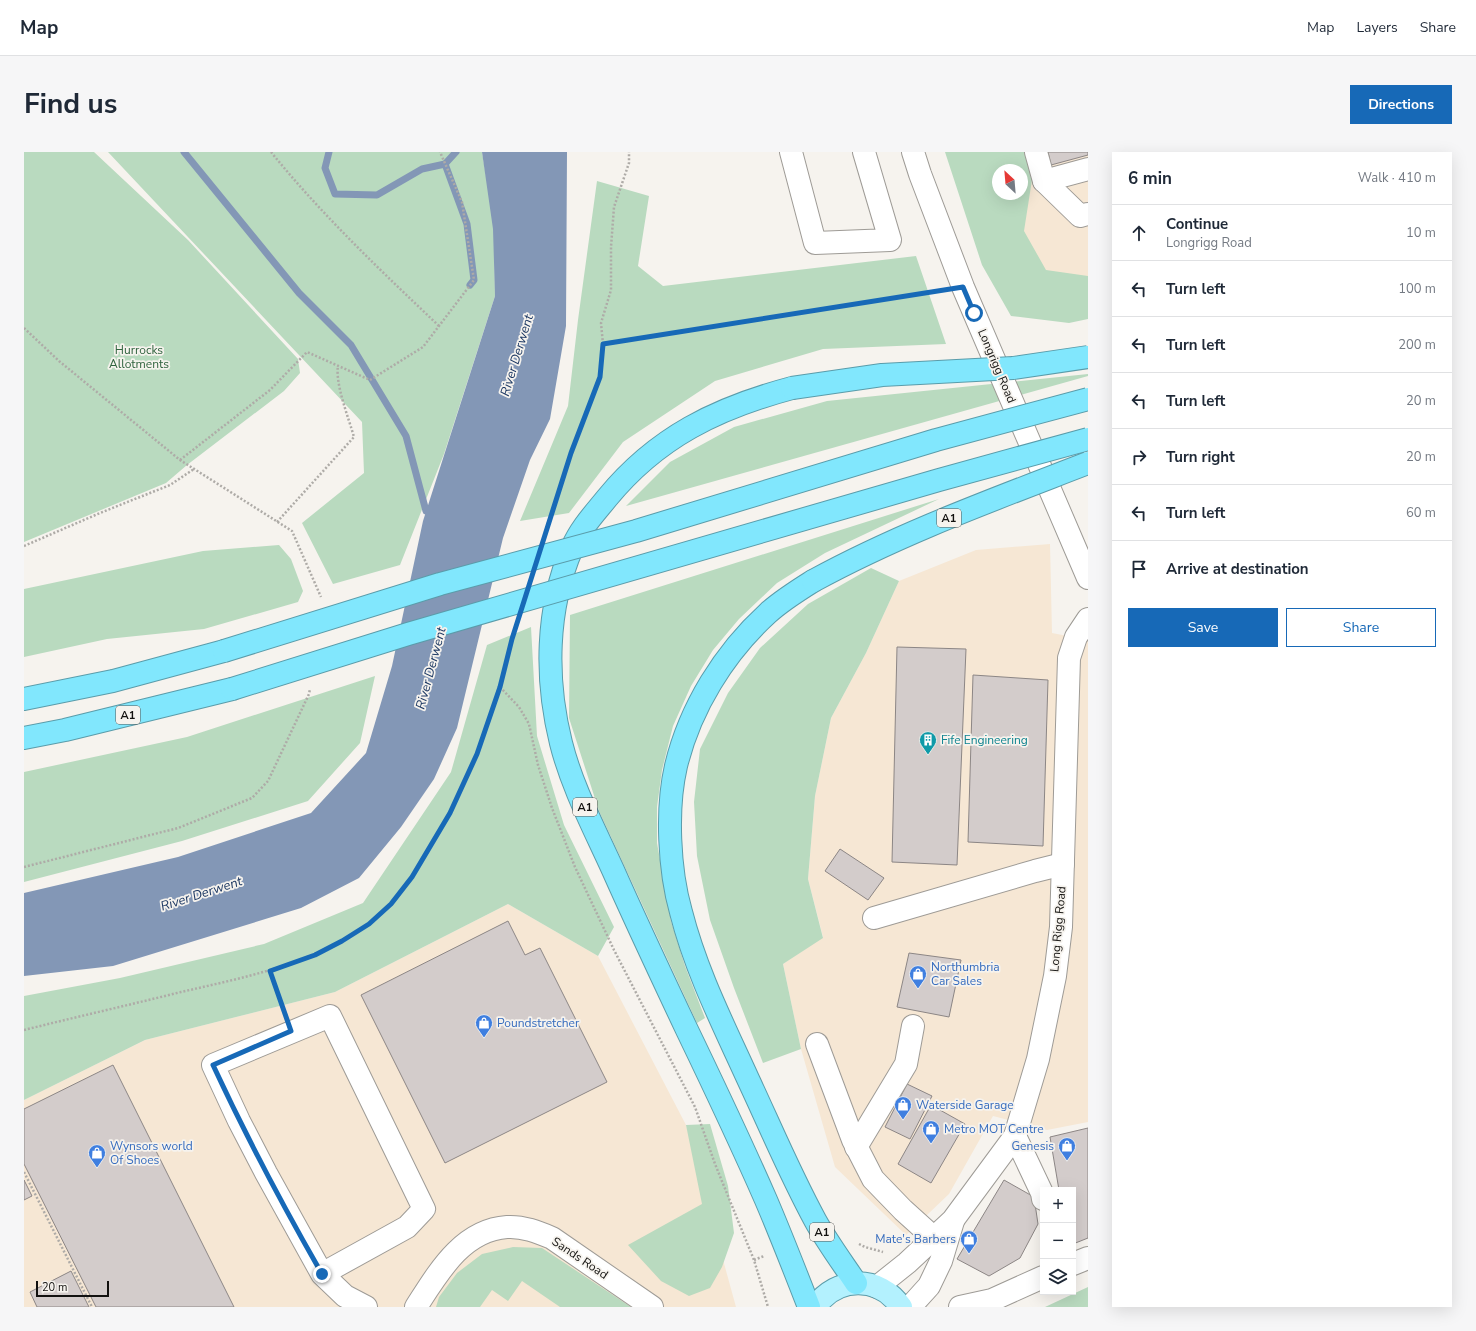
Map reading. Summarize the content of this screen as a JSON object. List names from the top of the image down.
{
  "streets": {
    "highway": ["A1"],
    "street": ["Longrigg Road", "Long Rigg Road", "Sands Road"]
  },
  "water": ["River Derwent"],
  "parks": ["Hurrocks Allotments"],
  "places": {
    "building": ["Fife Engineering"],
    "shop": [
      "Northumbria Car Sales",
      "Poundstretcher",
      "Waterside Garage",
      "Metro MOT Centre",
      "Genesis",
      "Wynsors world Of Shoes",
      "Mate's Barbers"
    ]
  },
  "scale_bar": "20 m",
  "north": "top left",
  "page": {
    "header": "Map",
    "nav": ["Map", "Layers", "Share"],
    "title": "Find us",
    "buttons": [
      "Directions",
      ["Save", "Share"]
    ],
    "heading": ["6 min", "Walk · 410 m"],
    "list": [
      ["Continue", "Longrigg Road", "10 m"],
      ["Turn left", "100 m"],
      ["Turn left", "200 m"],
      ["Turn left", "20 m"],
      ["Turn right", "20 m"],
      ["Turn left", "60 m"],
      "Arrive at destination"
    ],
    "map_buttons": ["+", "−"],
    "scale": "20 m"
  }
}
